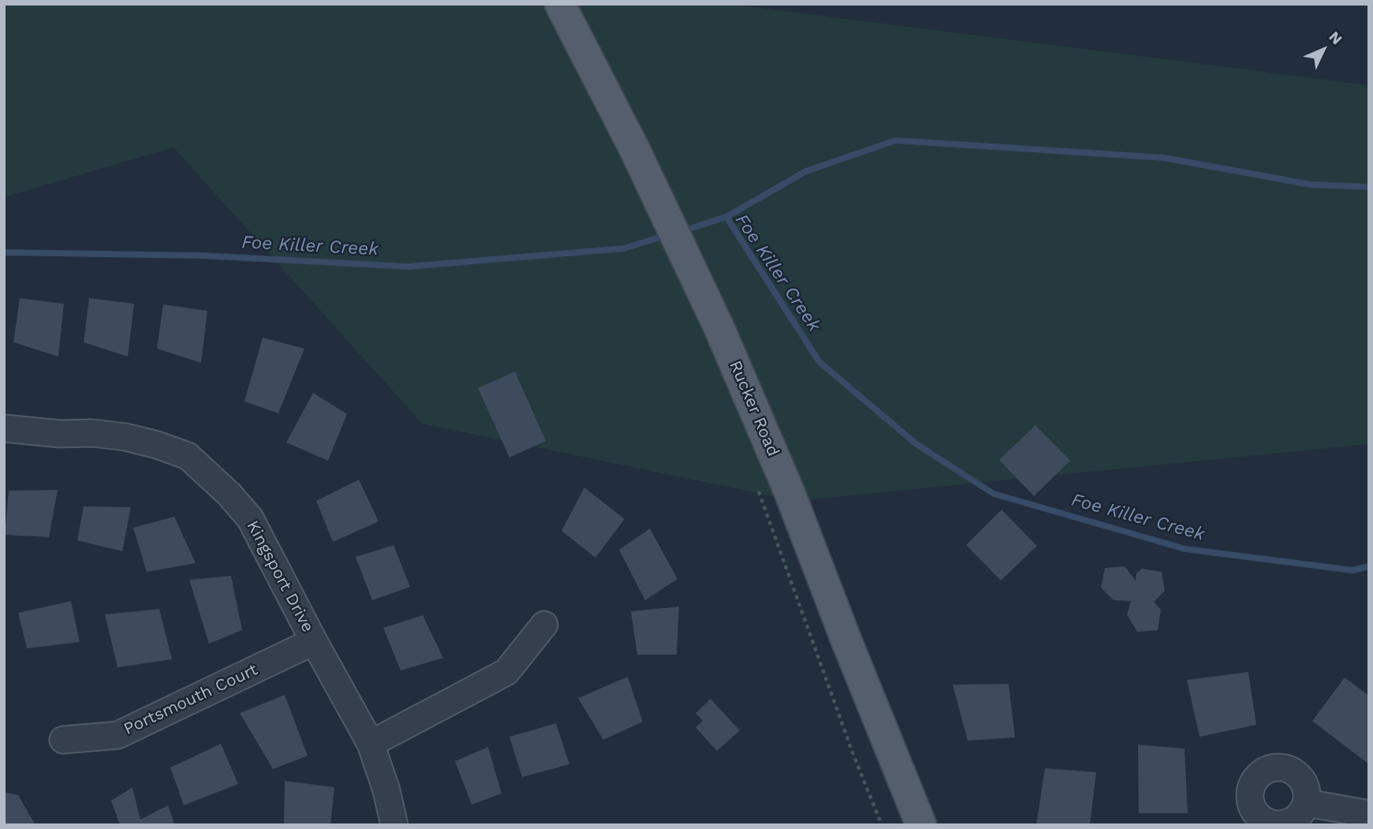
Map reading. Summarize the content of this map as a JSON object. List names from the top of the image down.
{
  "streets": {
    "main road": ["Rucker Road"],
    "street": ["Kingsport Drive", "Portsmouth Court"]
  },
  "crossings": [
    ["Kingsport Drive", "Portsmouth Court"]
  ],
  "water": ["Foe Killer Creek"],
  "north": "top right"
}
